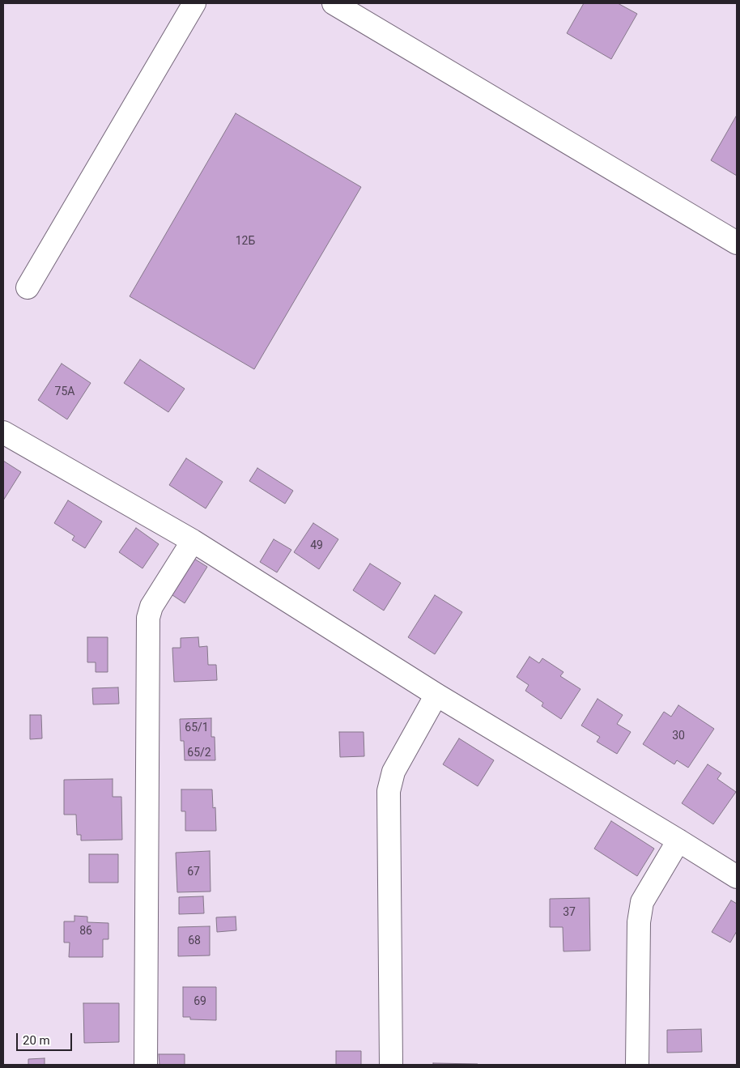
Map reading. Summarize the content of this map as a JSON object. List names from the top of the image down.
{
  "house_numbers": [
    "12Б",
    "75А",
    "49",
    "65/1",
    "30",
    "65/2",
    "67",
    "37",
    "86",
    "68",
    "69"
  ],
  "scale_bar": "20 m"
}
